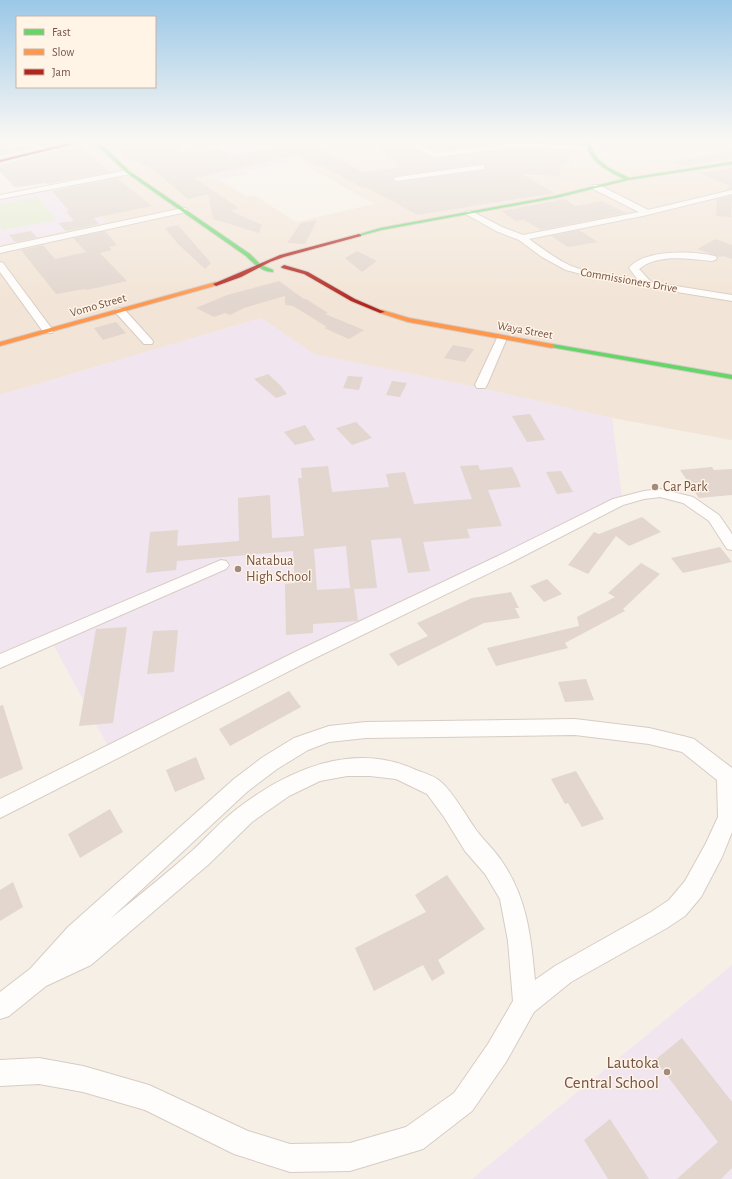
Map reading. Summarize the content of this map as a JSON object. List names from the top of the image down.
{
  "streets": {
    "main road": ["Vomo Street", "Waya Street"],
    "street": ["Commissioners Drive"]
  },
  "crossings": [
    ["Commissioners Drive", "Vomo Street"],
    ["Vomo Street", "Waya Street"]
  ],
  "places": ["Car Park", "Natabua High School", "Lautoka Central School"],
  "legend": ["Fast", "Slow", "Jam"]
}
